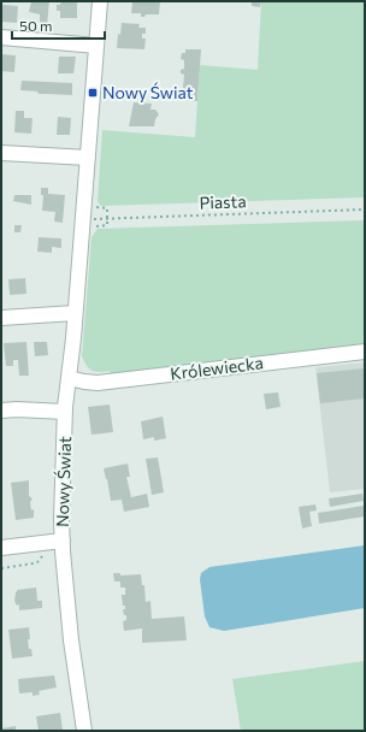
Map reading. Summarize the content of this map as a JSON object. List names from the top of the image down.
{
  "streets": {
    "street": ["Królewiecka", "Nowy Świat"],
    "path": ["Piasta"]
  },
  "crossings": [
    ["Piasta", "Nowy Świat"],
    ["Królewiecka", "Nowy Świat"]
  ],
  "places": {
    "transit": ["Nowy Świat"]
  },
  "scale_bar": "50 m"
}
